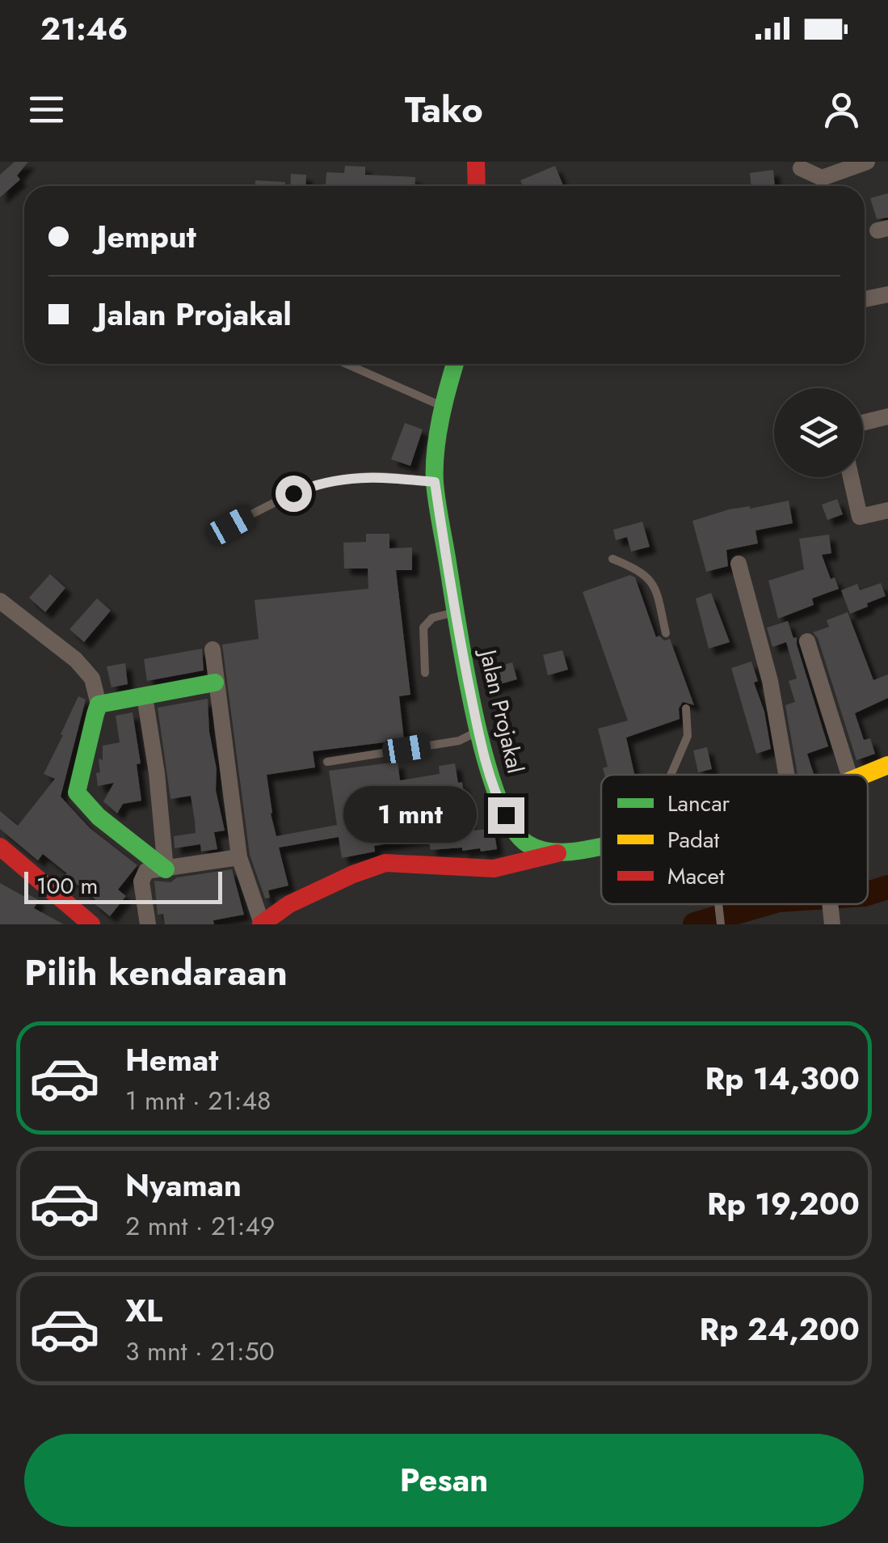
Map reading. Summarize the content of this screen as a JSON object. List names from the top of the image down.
{
  "streets": {
    "main road": ["Jalan Projakal"]
  },
  "legend": ["Lancar", "Padat", "Macet"],
  "scale_bar": "100 m",
  "page": {
    "status": "21:46",
    "header": "Tako",
    "banner": ["Jemput", "Jalan Projakal"],
    "bubble": "1 mnt",
    "scale": "100 m",
    "heading": "Pilih kendaraan",
    "list": [
      {
        "name": "Hemat",
        "note": "1 mnt · 21:48",
        "value": "Rp 14,300"
      },
      {
        "name": "Nyaman",
        "note": "2 mnt · 21:49",
        "value": "Rp 19,200"
      },
      {
        "name": "XL",
        "note": "3 mnt · 21:50",
        "value": "Rp 24,200"
      }
    ],
    "buttons": "Pesan"
  }
}
